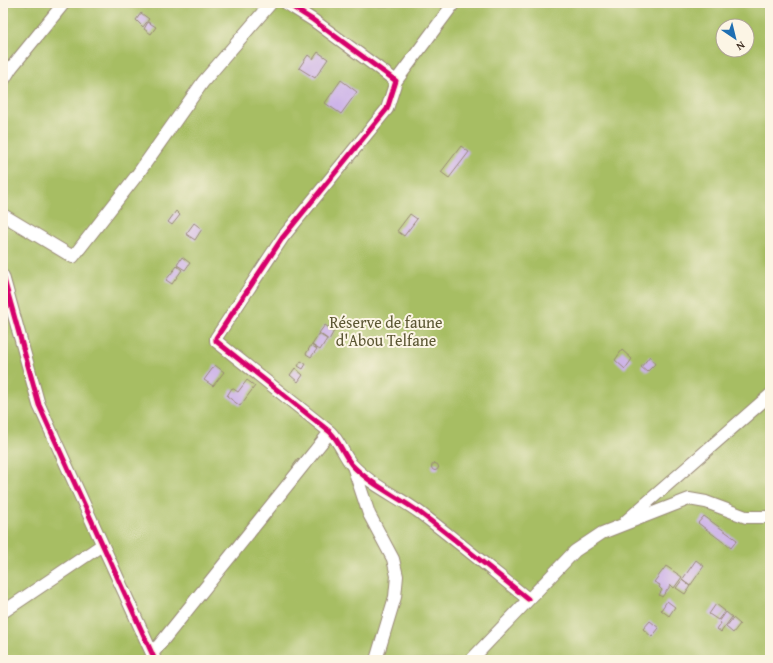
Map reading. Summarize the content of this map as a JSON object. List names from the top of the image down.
{
  "parks": ["Réserve de faune d'Abou Telfane"],
  "north": "bottom right"
}
